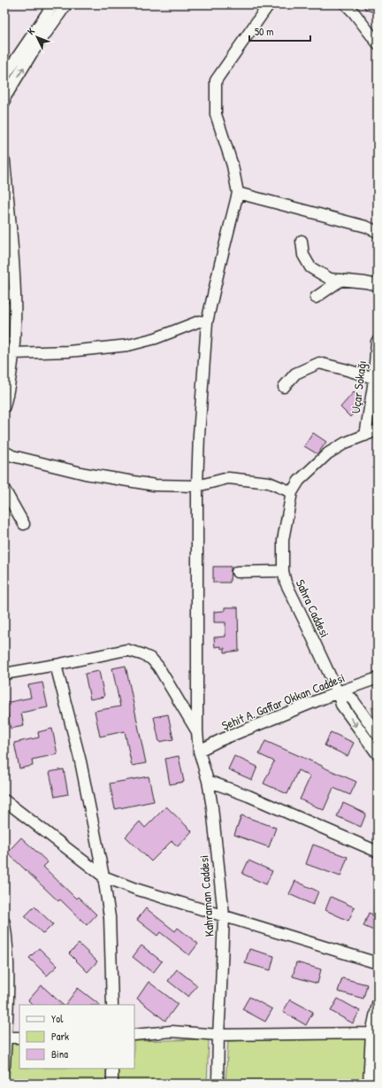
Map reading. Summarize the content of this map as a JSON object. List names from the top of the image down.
{
  "streets": {
    "street": [
      "Uçar Sokağı",
      "Sahra Caddesi",
      "Şehit A. Gaffar Okkan Caddesi",
      "Kahraman Caddesi"
    ]
  },
  "crossings": [
    ["Uçar Sokağı", "Sahra Caddesi"],
    ["Sahra Caddesi", "Şehit A. Gaffar Okkan Caddesi"],
    ["Şehit A. Gaffar Okkan Caddesi", "Kahraman Caddesi"]
  ],
  "legend": ["Yol", "Park", "Bina"],
  "scale_bar": "50 m",
  "north": "top left"
}
